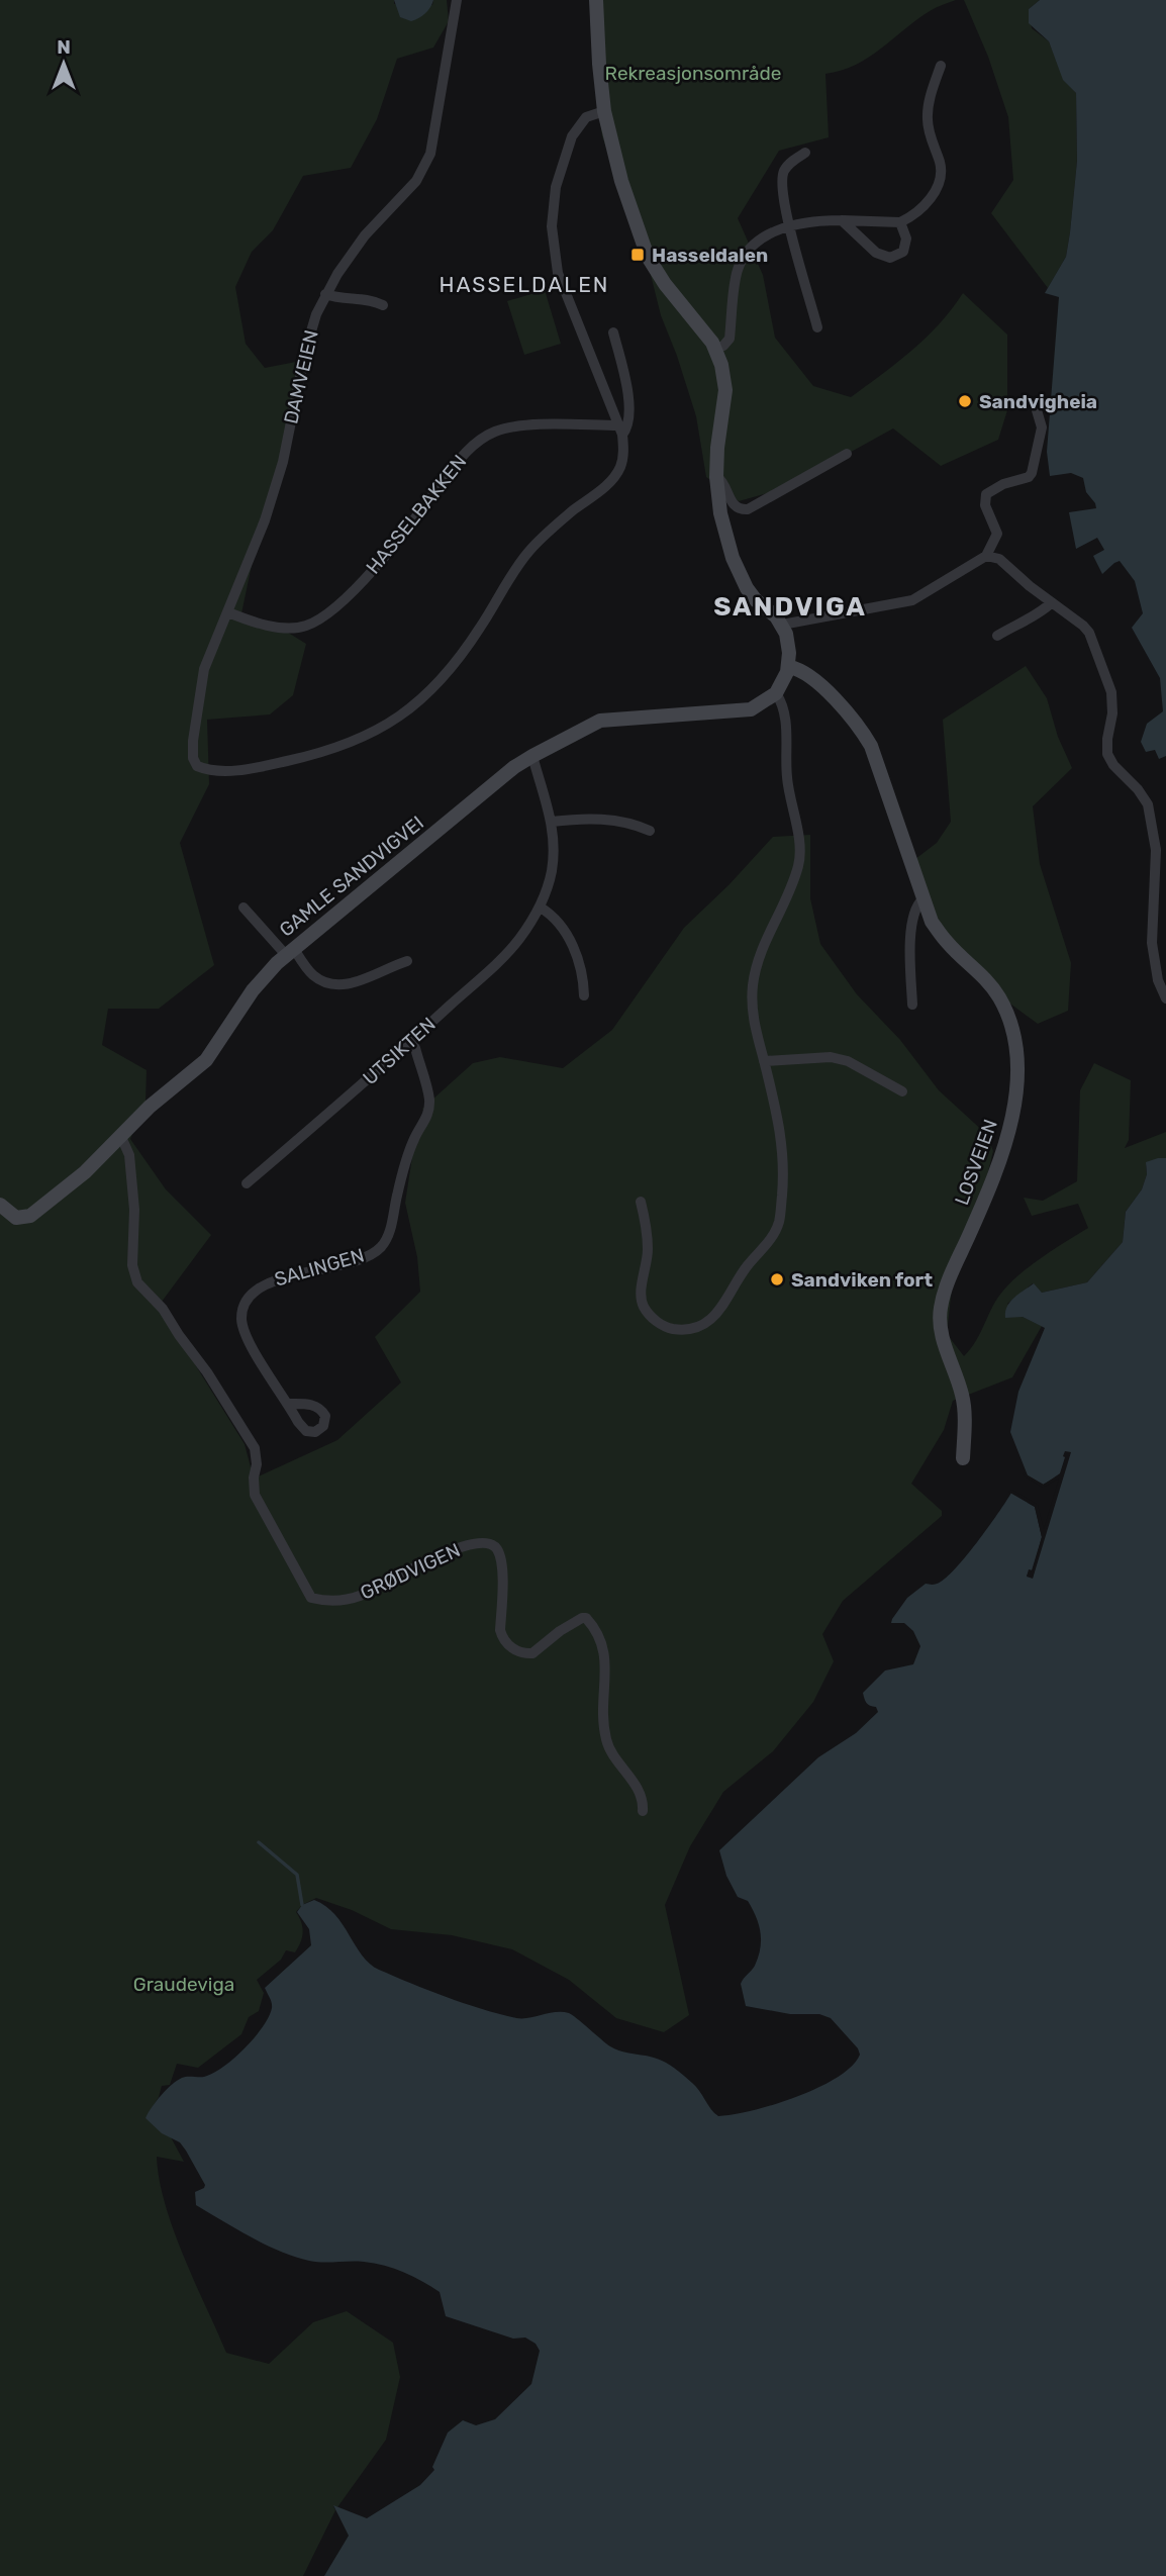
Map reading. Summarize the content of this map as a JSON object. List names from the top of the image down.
{
  "streets": {
    "street": [
      "DAMVEIEN",
      "HASSELBAKKEN",
      "GAMLE SANDVIGVEI",
      "UTSIKTEN",
      "LOSVEIEN",
      "SALINGEN",
      "GRØDVIGEN"
    ]
  },
  "crossings": [
    ["DAMVEIEN", "HASSELBAKKEN"],
    ["GAMLE SANDVIGVEI", "UTSIKTEN"],
    ["GAMLE SANDVIGVEI", "GRØDVIGEN"],
    ["UTSIKTEN", "SALINGEN"]
  ],
  "districts": ["HASSELDALEN", "SANDVIGA"],
  "parks": ["Rekreasjonsområde", "Graudeviga"],
  "places": {
    "transit": ["Hasseldalen"],
    "other": ["Sandvigheia", "Sandviken fort"]
  },
  "north": "top"
}
